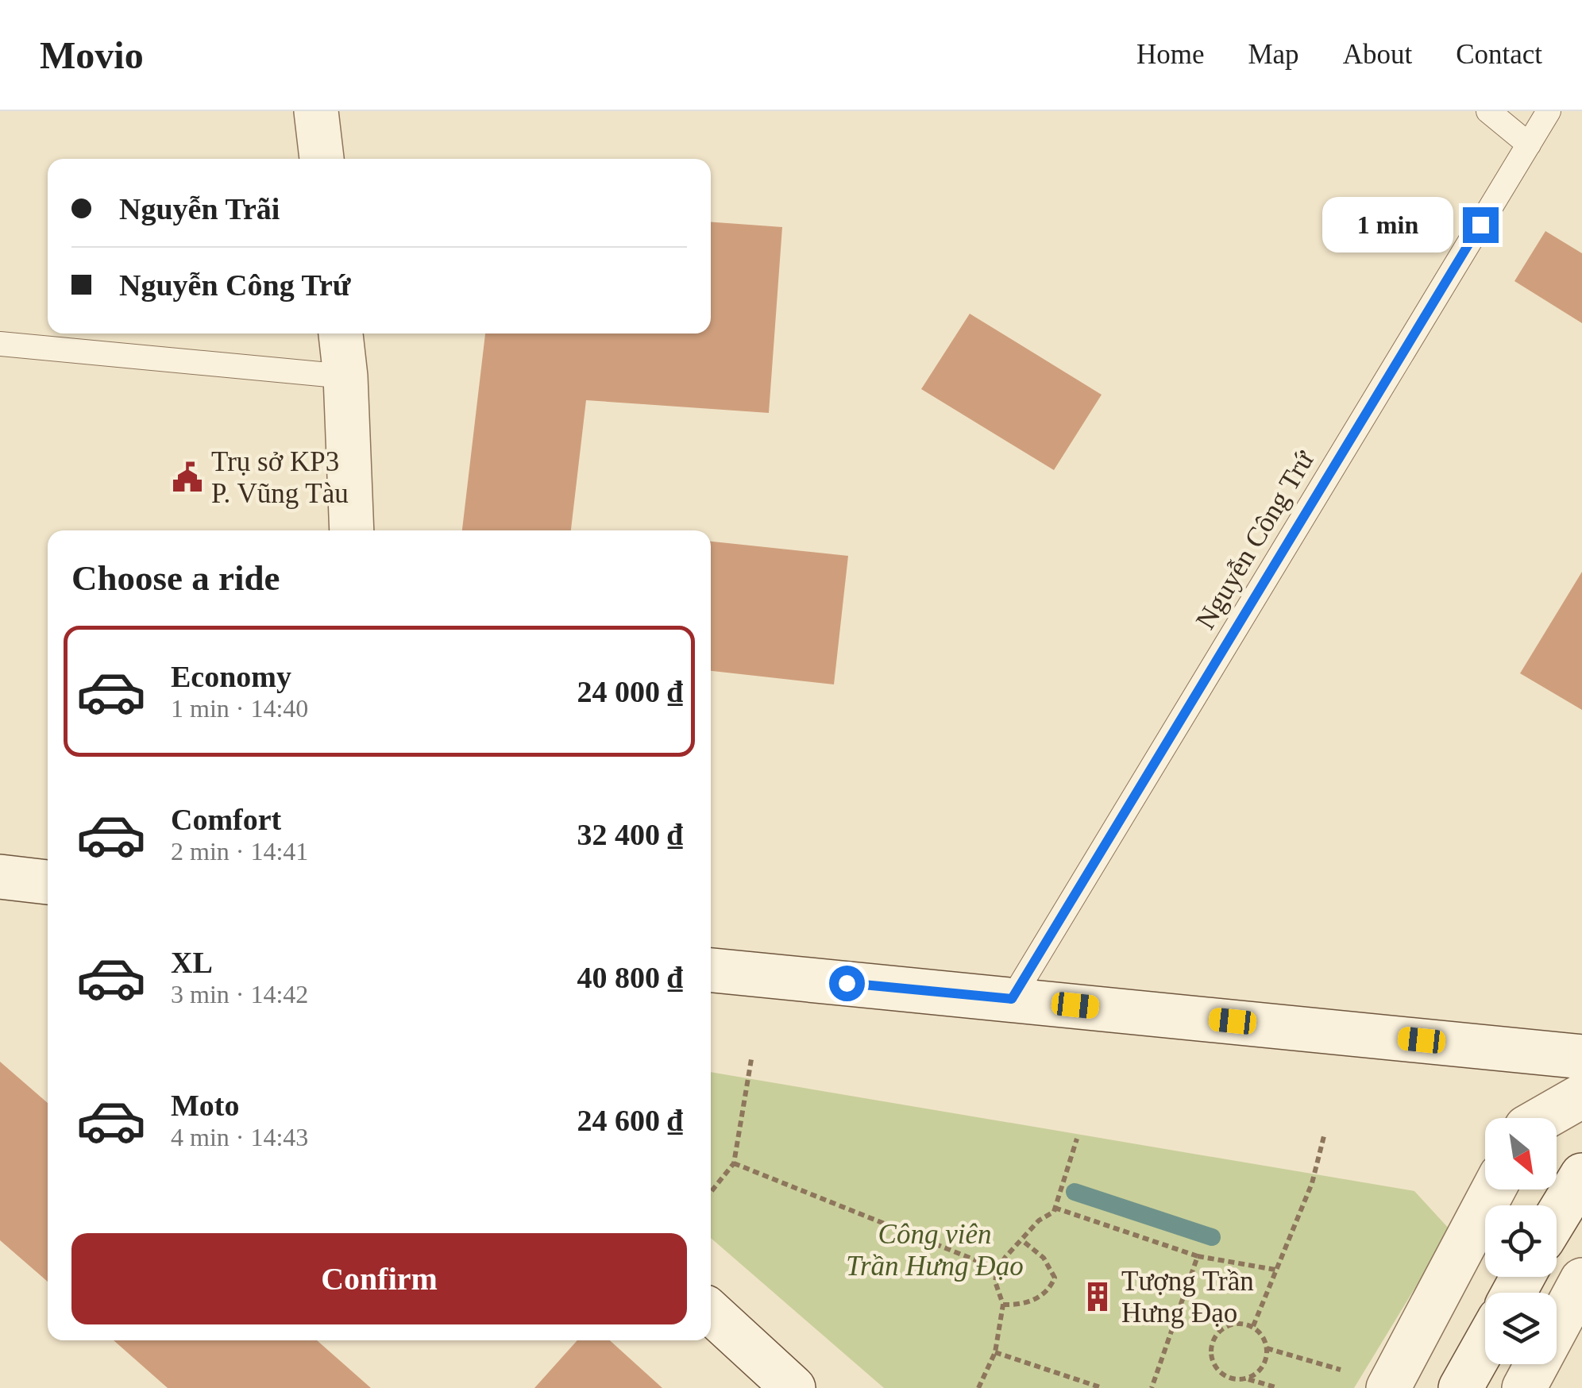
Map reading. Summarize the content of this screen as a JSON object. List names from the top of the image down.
{
  "streets": {
    "lane": ["Nguyễn Công Trứ"]
  },
  "parks": ["Công viên Trần Hưng Đạo"],
  "places": {
    "public building": ["Trụ sở KP3 P. Vũng Tàu"],
    "building": ["Tượng Trần Hưng Đạo"]
  },
  "north": "bottom right",
  "page": {
    "header": "Movio",
    "nav": [
      "Home",
      "Map",
      "About",
      "Contact"
    ],
    "banner": ["Nguyễn Trãi", "Nguyễn Công Trứ"],
    "bubble": "1 min",
    "heading": "Choose a ride",
    "list": [
      {
        "name": "Economy",
        "note": "1 min · 14:40",
        "value": "24 000 ₫"
      },
      {
        "name": "Comfort",
        "note": "2 min · 14:41",
        "value": "32 400 ₫"
      },
      {
        "name": "XL",
        "note": "3 min · 14:42",
        "value": "40 800 ₫"
      },
      {
        "name": "Moto",
        "note": "4 min · 14:43",
        "value": "24 600 ₫"
      }
    ],
    "buttons": "Confirm"
  }
}
